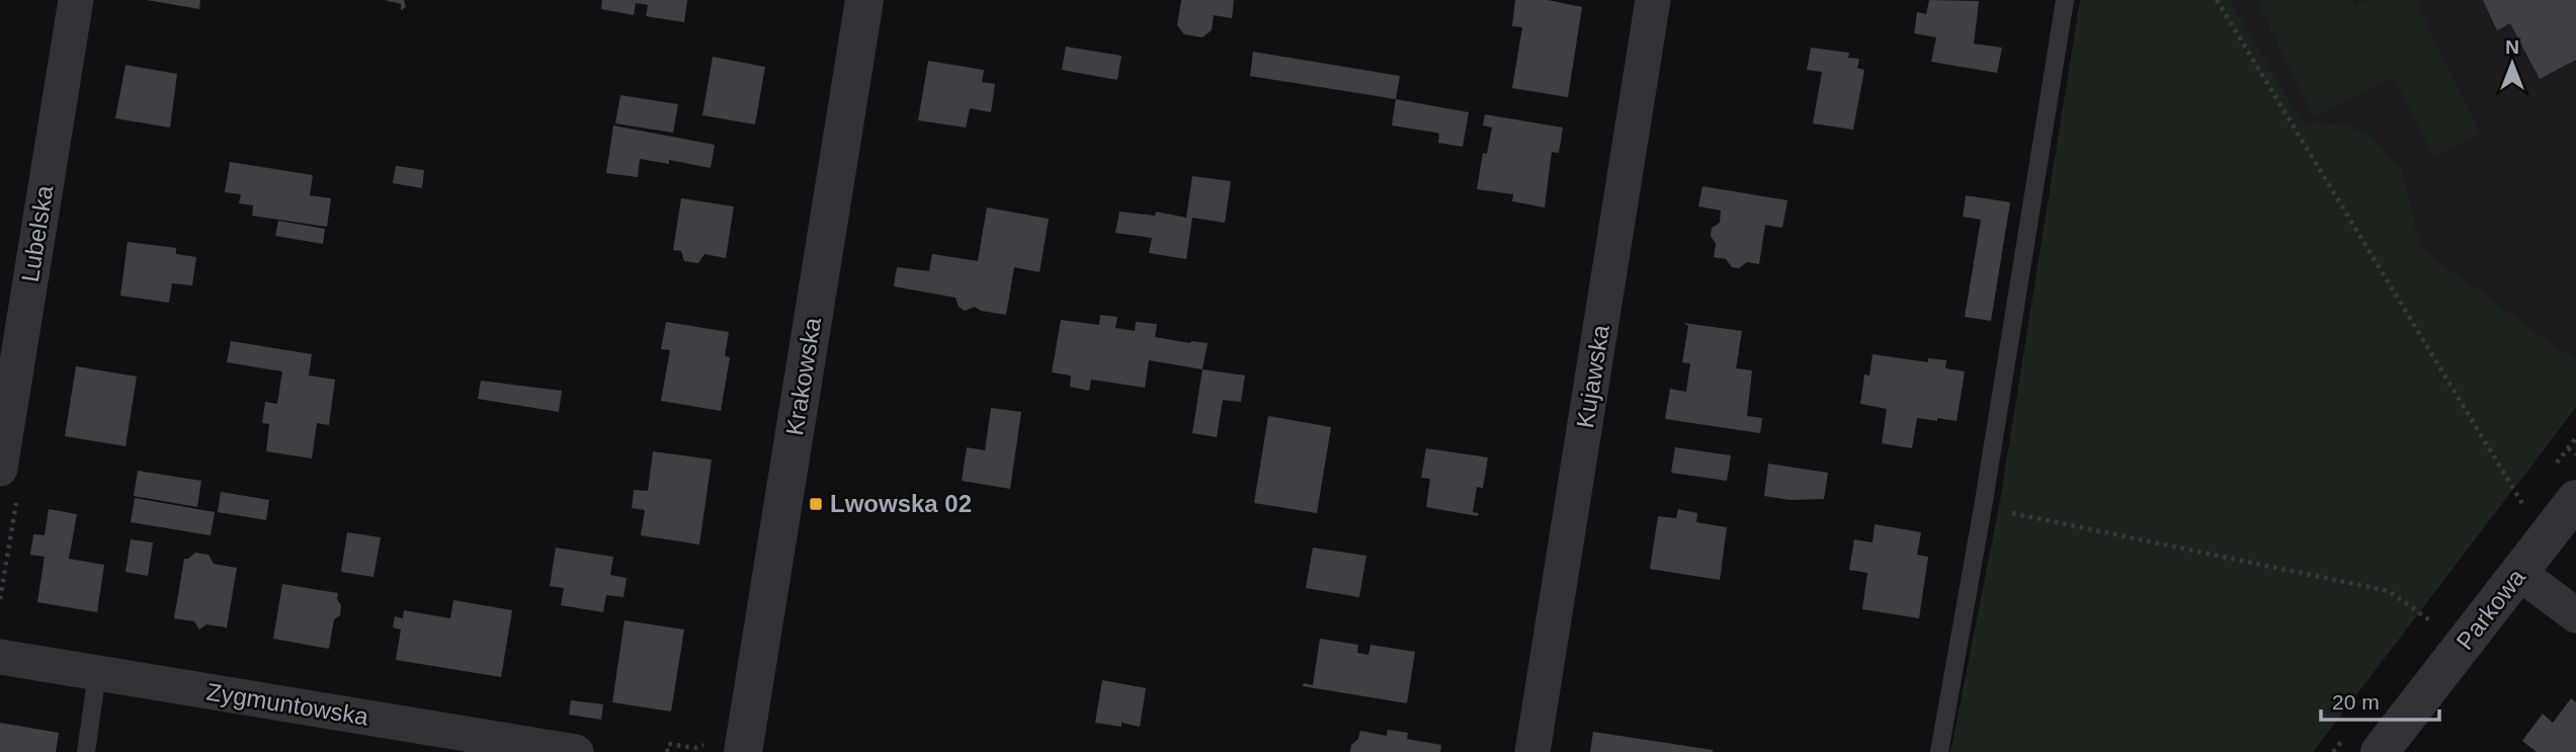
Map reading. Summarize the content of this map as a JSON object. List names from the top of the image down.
{
  "streets": {
    "street": [
      "Lubelska",
      "Krakowska",
      "Kujawska",
      "Parkowa",
      "Zygmuntowska"
    ]
  },
  "places": {
    "transit": ["Lwowska 02"]
  },
  "scale_bar": "20 m",
  "north": "top"
}
